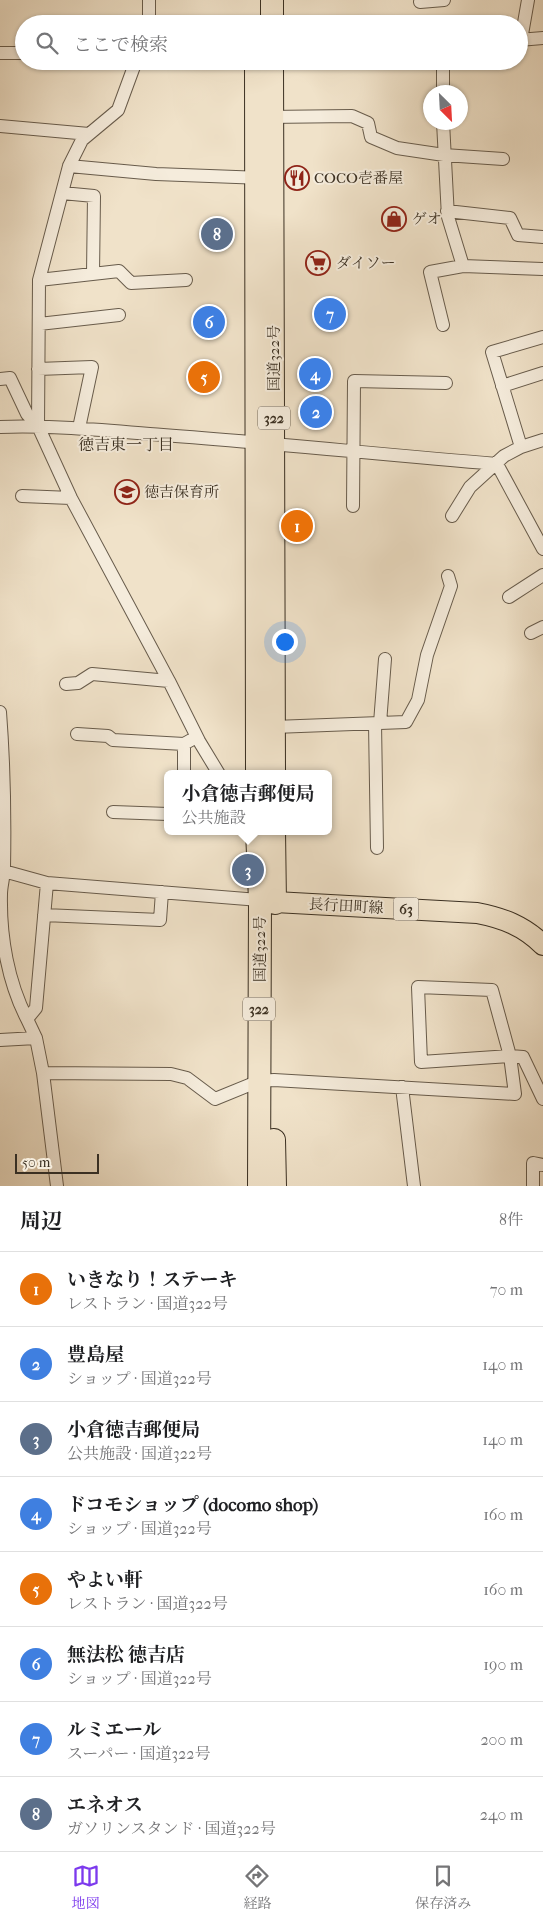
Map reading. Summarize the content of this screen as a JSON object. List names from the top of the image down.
{
  "streets": {
    "highway": ["国道322号", "322"],
    "main road": ["長行田町線", "63"]
  },
  "crossings": [
    ["国道322号", "長行田町線"]
  ],
  "districts": ["徳吉東一丁目"],
  "places": {
    "restaurant": ["COCO壱番屋"],
    "shop": ["ゲオ"],
    "supermarket": ["ダイソー"],
    "school or university": ["徳吉保育所"]
  },
  "scale_bar": "50 m",
  "north": "bottom right",
  "page": {
    "search": "ここで検索",
    "pins": [
      "8",
      "7",
      "6",
      "4",
      "5",
      "2",
      "1",
      "3"
    ],
    "popup": ["小倉徳吉郵便局", "公共施設"],
    "scale": "50 m",
    "heading": ["周辺", "8件"],
    "list": [
      {
        "mark": "1",
        "name": "いきなり！ステーキ",
        "note": "レストラン · 国道322号",
        "value": "70 m"
      },
      {
        "mark": "2",
        "name": "豊島屋",
        "note": "ショップ · 国道322号",
        "value": "140 m"
      },
      {
        "mark": "3",
        "name": "小倉徳吉郵便局",
        "note": "公共施設 · 国道322号",
        "value": "140 m"
      },
      {
        "mark": "4",
        "name": "ドコモショップ (docomo shop)",
        "note": "ショップ · 国道322号",
        "value": "160 m"
      },
      {
        "mark": "5",
        "name": "やよい軒",
        "note": "レストラン · 国道322号",
        "value": "160 m"
      },
      {
        "mark": "6",
        "name": "無法松 徳吉店",
        "note": "ショップ · 国道322号",
        "value": "190 m"
      },
      {
        "mark": "7",
        "name": "ルミエール",
        "note": "スーパー · 国道322号",
        "value": "200 m"
      },
      {
        "mark": "8",
        "name": "エネオス",
        "note": "ガソリンスタンド · 国道322号",
        "value": "240 m"
      }
    ],
    "nav": ["地図", "経路", "保存済み"]
  }
}
